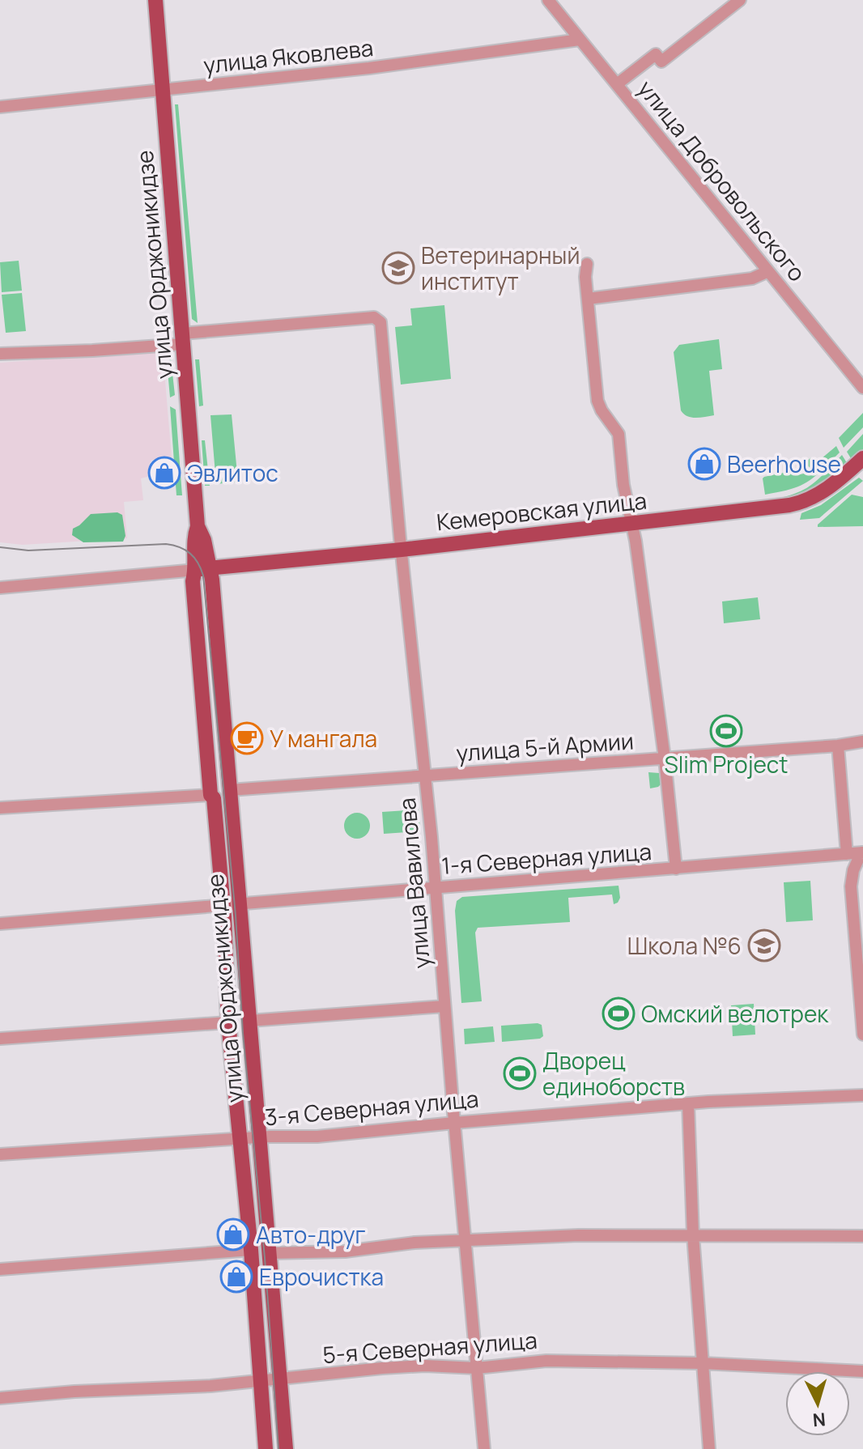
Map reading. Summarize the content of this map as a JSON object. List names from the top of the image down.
{
  "streets": {
    "main road": ["улица Орджоникидзе", "Кемеровская улица"],
    "street": [
      "улица Яковлева",
      "улица Добровольского",
      "улица 5-й Армии",
      "1-я Северная улица",
      "улица Вавилова",
      "3-я Северная улица",
      "5-я Северная улица"
    ]
  },
  "crossings": [
    ["улица Яковлева", "улица Добровольского"],
    ["улица Яковлева", "улица Орджоникидзе"],
    ["улица Орджоникидзе", "Кемеровская улица"],
    ["улица Орджоникидзе", "улица 5-й Армии"],
    ["улица Орджоникидзе", "1-я Северная улица"],
    ["улица Орджоникидзе", "улица Вавилова"],
    ["улица Орджоникидзе", "3-я Северная улица"],
    ["улица Орджоникидзе", "5-я Северная улица"],
    ["Кемеровская улица", "улица Вавилова"],
    ["улица 5-й Армии", "улица Вавилова"],
    ["1-я Северная улица", "улица Вавилова"],
    ["улица Вавилова", "3-я Северная улица"],
    ["улица Вавилова", "5-я Северная улица"]
  ],
  "places": {
    "school or university": ["Ветеринарный институт", "Школа №6"],
    "shop": [
      "Beerhouse",
      "Эвлитос",
      "Авто-друг",
      "Еврочистка"
    ],
    "sports": ["Slim Project", "Омский велотрек", "Дворец единоборств"],
    "cafe": ["У мангала"]
  },
  "north": "bottom"
}
